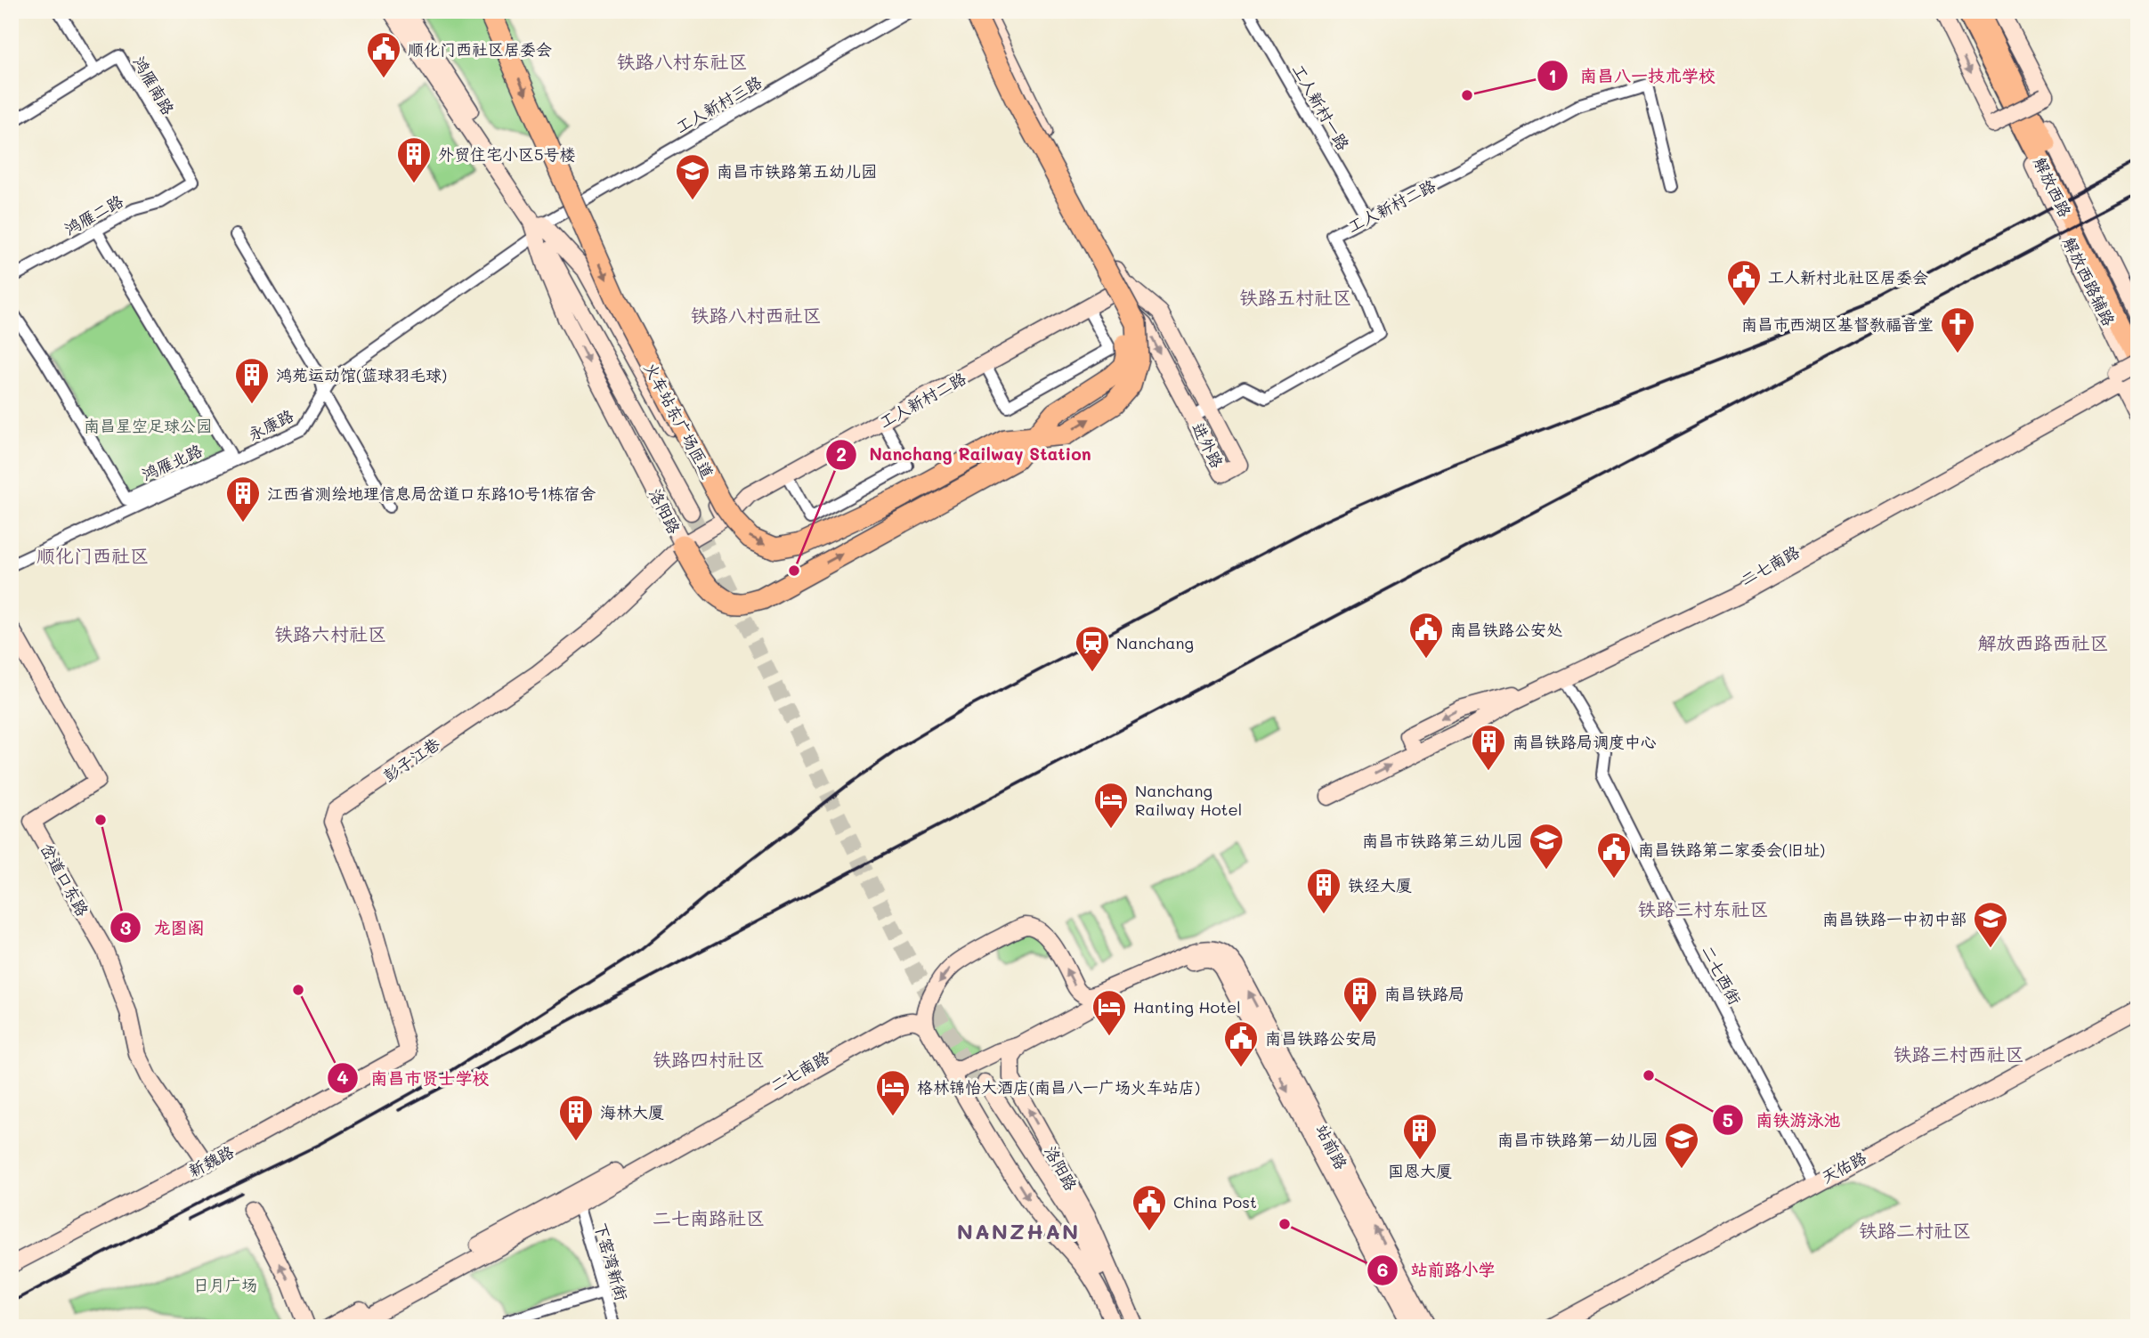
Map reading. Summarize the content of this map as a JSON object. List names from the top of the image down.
{
  "streets": {
    "highway": ["火车站东广场匝道"],
    "main road": [
      "解放西路",
      "工人新村二路",
      "解放西路辅路",
      "进外路",
      "洛阳路",
      "二七南路",
      "彭子江巷",
      "岔道口东路",
      "站前路",
      "新魏路",
      "天佑路"
    ],
    "street": [
      "鸿雁南路",
      "工人新村三路",
      "工人新村一路",
      "鸿雁二路",
      "永康路",
      "鸿雁北路",
      "二七西街",
      "下窑湾新街"
    ]
  },
  "crossings": [
    ["鸿雁南路", "鸿雁二路"],
    ["工人新村三路", "永康路"],
    ["工人新村三路", "洛阳路"],
    ["工人新村一路", "工人新村二路"],
    ["解放西路", "二七南路"],
    ["工人新村二路", "进外路"],
    ["工人新村二路", "洛阳路"],
    ["鸿雁二路", "鸿雁北路"],
    ["永康路", "洛阳路"],
    ["洛阳路", "彭子江巷"],
    ["二七南路", "二七西街"],
    ["二七南路", "下窑湾新街"],
    ["彭子江巷", "新魏路"],
    ["岔道口东路", "新魏路"],
    ["二七西街", "天佑路"]
  ],
  "districts": [
    "铁路八村东社区",
    "铁路五村社区",
    "铁路八村西社区",
    "顺化门西社区",
    "铁路六村社区",
    "解放西路西社区",
    "铁路三村东社区",
    "铁路三村西社区",
    "铁路四村社区",
    "二七南路社区",
    "铁路二村社区",
    "NANZHAN"
  ],
  "parks": ["南昌星空足球公园", "日月广场"],
  "places": {
    "public building": [
      "顺化门西社区居委会",
      "工人新村北社区居委会",
      "南昌铁路公安处",
      "南昌铁路第二家委会(旧址)",
      "南昌铁路公安局",
      "China Post"
    ],
    "other": [
      "南昌八一技术学校",
      "Nanchang Railway Station",
      "龙图阁",
      "南昌市贤士学校",
      "南铁游泳池",
      "站前路小学"
    ],
    "building": [
      "外贸住宅小区5号楼",
      "鸿苑运动馆(篮球羽毛球)",
      "江西省测绘地理信息局岔道口东路10号1栋宿舍",
      "南昌铁路局调度中心",
      "铁经大厦",
      "南昌铁路局",
      "海林大厦",
      "国恩大厦"
    ],
    "school or university": [
      "南昌市铁路第五幼儿园",
      "南昌市铁路第三幼儿园",
      "南昌铁路一中初中部",
      "南昌市铁路第一幼儿园"
    ],
    "church": ["南昌市西湖区基督教福音堂"],
    "station": ["Nanchang"],
    "hotel": ["Nanchang Railway Hotel", "Hanting Hotel", "格林锦怡大酒店(南昌八一广场火车站店)"]
  }
}
